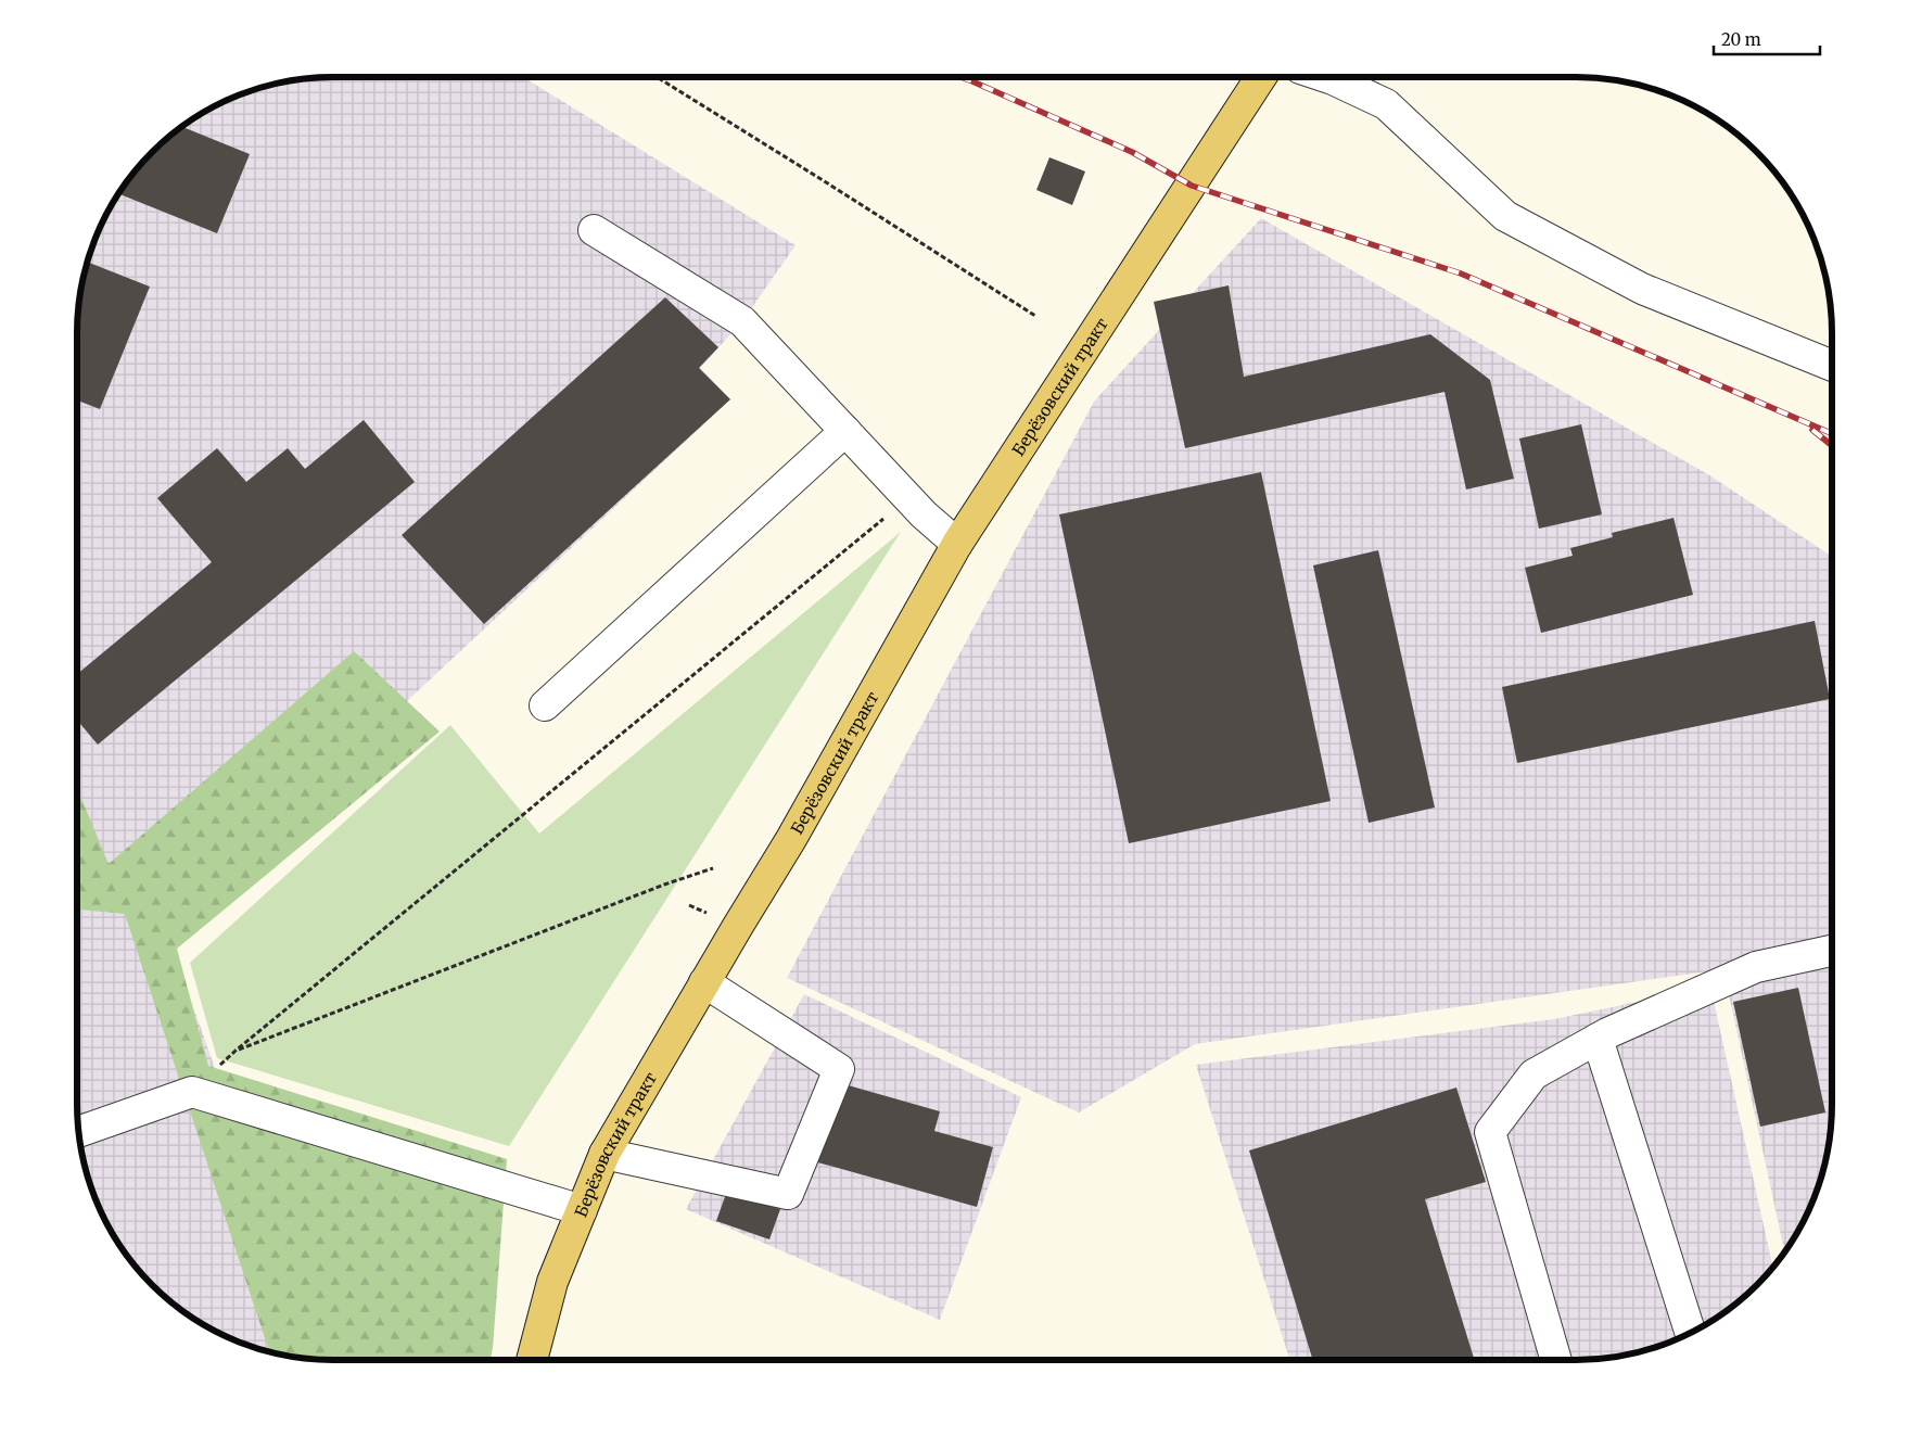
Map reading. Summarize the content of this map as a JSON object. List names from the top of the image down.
{
  "streets": {
    "main road": ["Берёзовский тракт"]
  },
  "scale_bar": "20 m"
}
